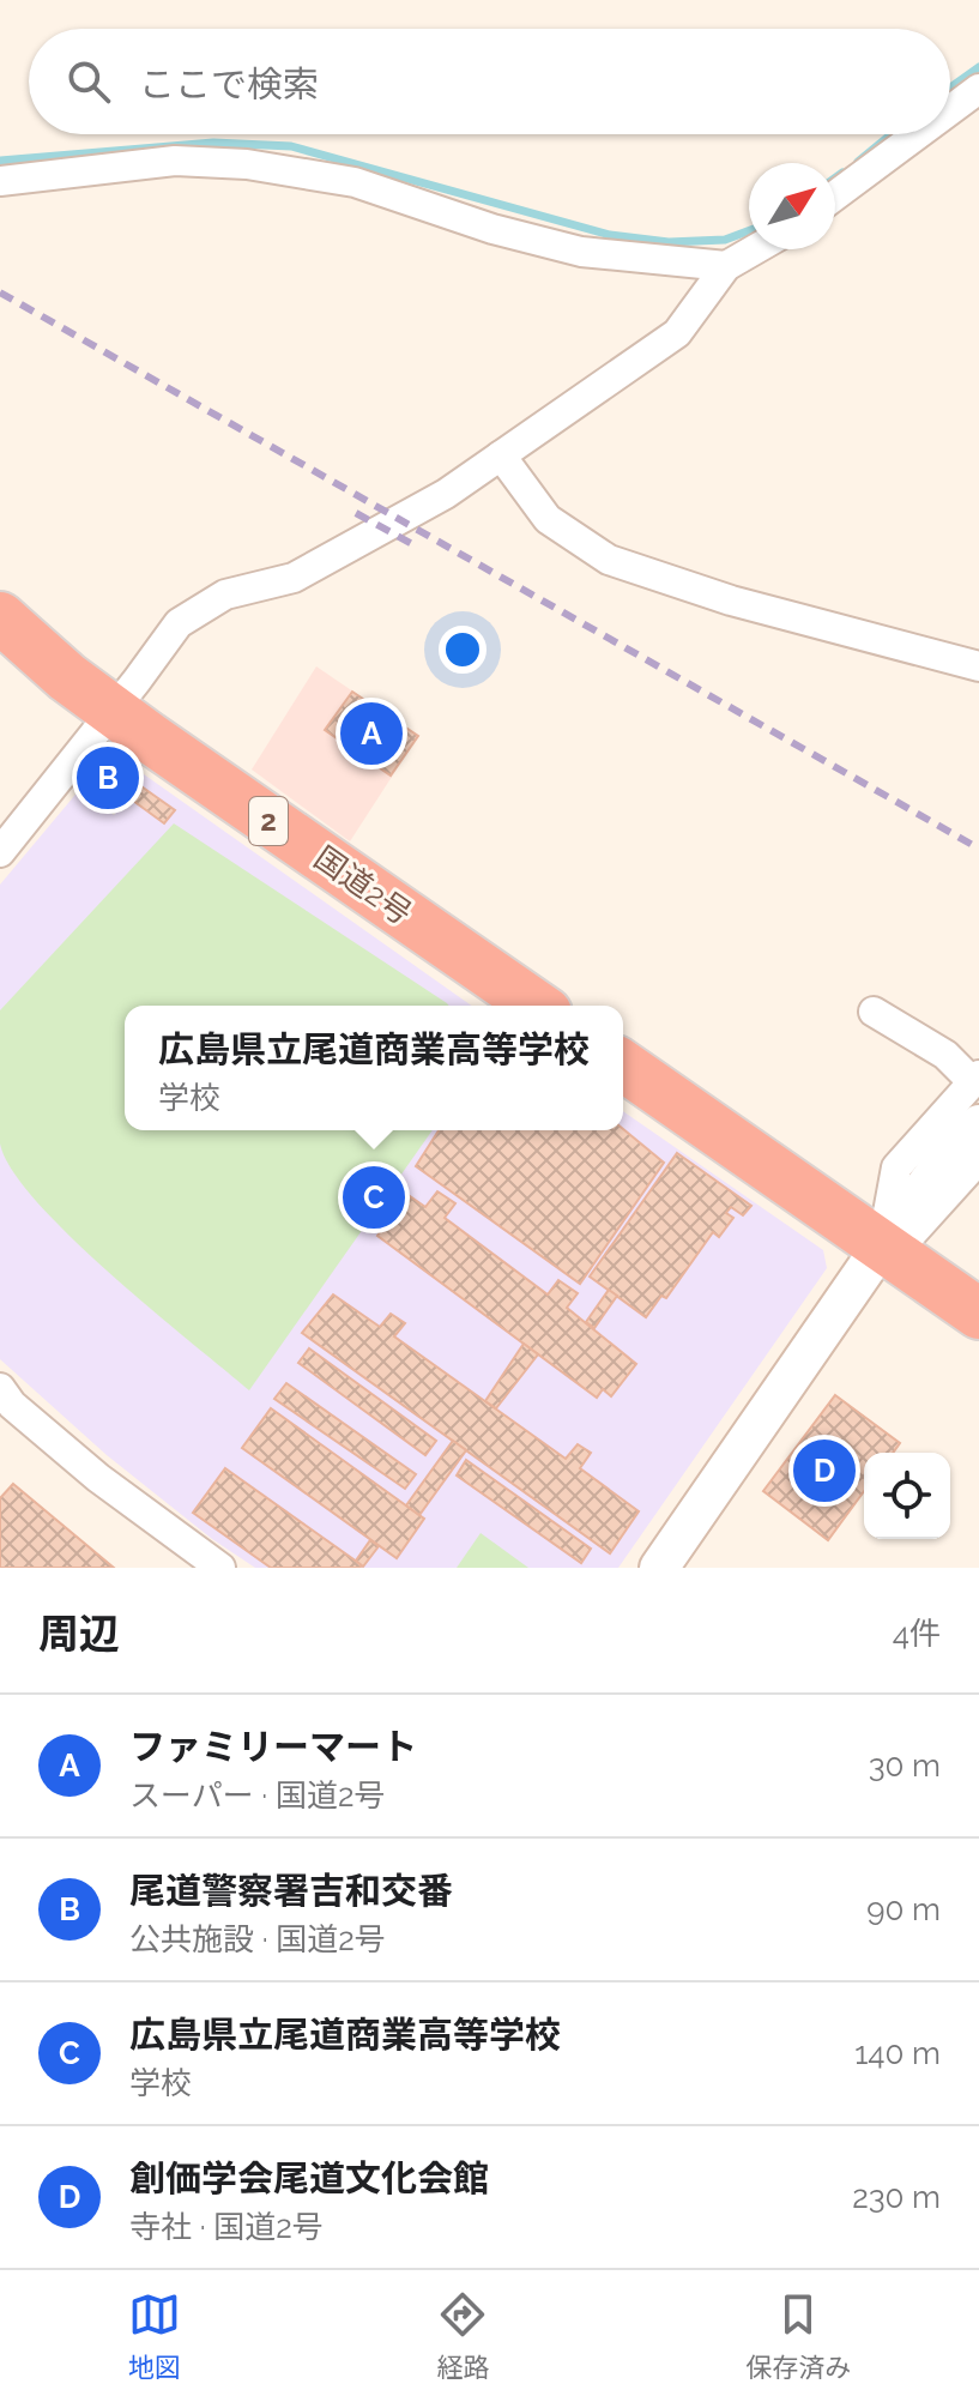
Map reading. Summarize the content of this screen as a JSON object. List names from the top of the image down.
{
  "streets": {
    "highway": ["2", "国道2号"]
  },
  "north": "top right",
  "page": {
    "search": "ここで検索",
    "pins": [
      "A",
      "B",
      "C",
      "D"
    ],
    "popup": ["広島県立尾道商業高等学校", "学校"],
    "heading": ["周辺", "4件"],
    "list": [
      {
        "mark": "A",
        "name": "ファミリーマート",
        "note": "スーパー · 国道2号",
        "value": "30 m"
      },
      {
        "mark": "B",
        "name": "尾道警察署吉和交番",
        "note": "公共施設 · 国道2号",
        "value": "90 m"
      },
      {
        "mark": "C",
        "name": "広島県立尾道商業高等学校",
        "note": "学校",
        "value": "140 m"
      },
      {
        "mark": "D",
        "name": "創価学会尾道文化会館",
        "note": "寺社 · 国道2号",
        "value": "230 m"
      }
    ],
    "nav": ["地図", "経路", "保存済み"]
  }
}
